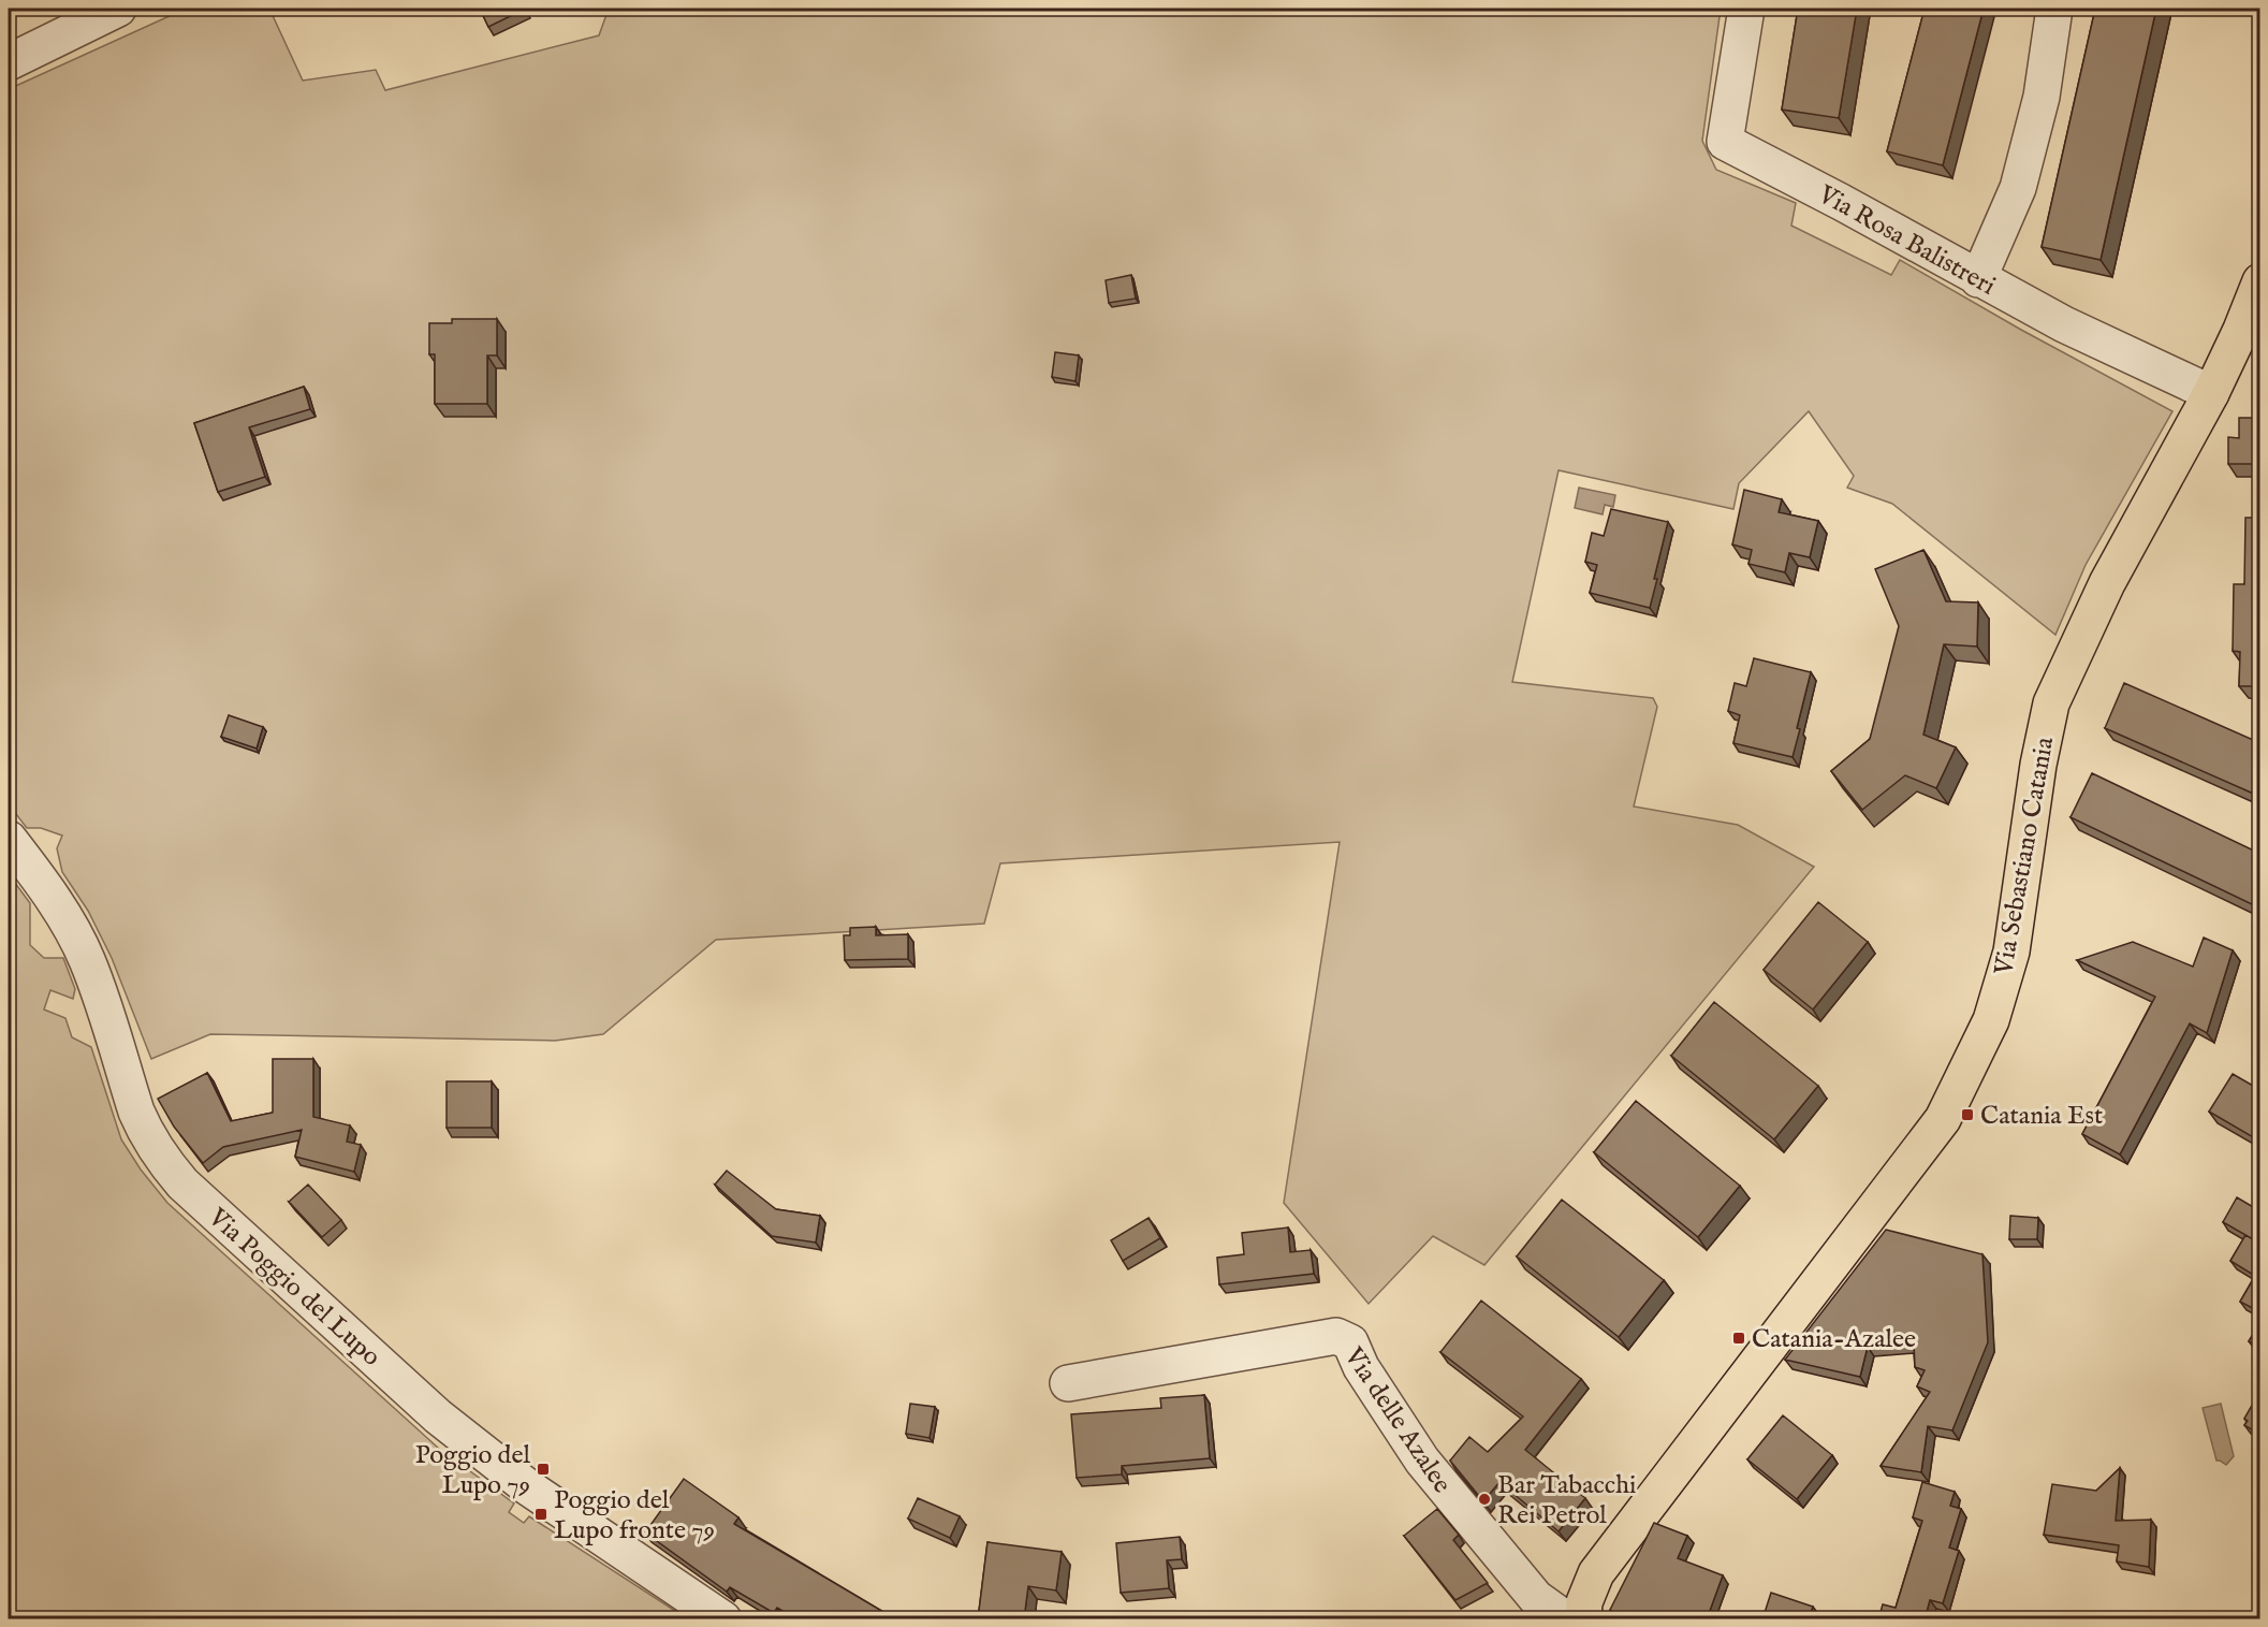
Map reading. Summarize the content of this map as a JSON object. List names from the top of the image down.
{
  "streets": {
    "main road": ["Via Sebastiano Catania"],
    "street": ["Via Rosa Balistreri", "Via Poggio del Lupo", "Via delle Azalee"]
  },
  "crossings": [
    ["Via Rosa Balistreri", "Via Sebastiano Catania"]
  ],
  "places": {
    "transit": [
      "Catania Est",
      "Catania-Azalee",
      "Poggio del Lupo 79",
      "Poggio del Lupo fronte 79"
    ],
    "other": ["Bar Tabacchi Rei Petrol"]
  }
}
